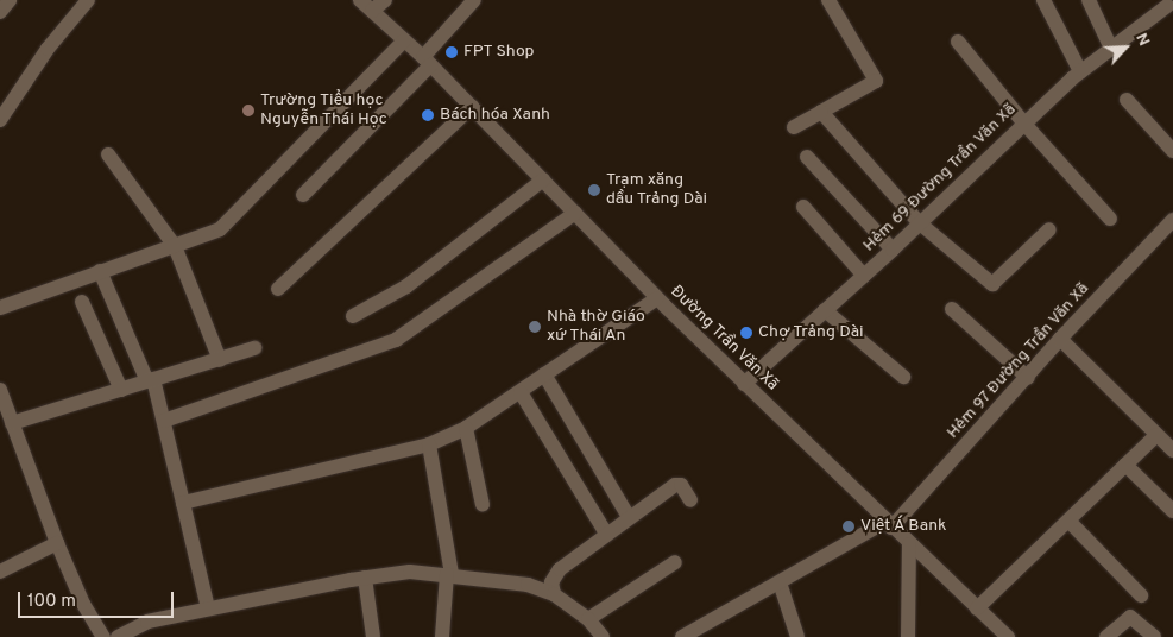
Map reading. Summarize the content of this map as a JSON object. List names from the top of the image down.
{
  "streets": {
    "street": ["Hẻm 69 Đường Trần Văn Xã", "Đường Trần Văn Xã", "Hẻm 97 Đường Trần Văn Xã"]
  },
  "crossings": [
    ["Hẻm 69 Đường Trần Văn Xã", "Đường Trần Văn Xã"],
    ["Đường Trần Văn Xã", "Hẻm 97 Đường Trần Văn Xã"]
  ],
  "places": [
    "FPT Shop",
    "Trường Tiểu học Nguyễn Thái Học",
    "Bách hóa Xanh",
    "Trạm xăng dầu Trảng Dài",
    "Nhà thờ Giáo xứ Thái An",
    "Chợ Trảng Dài",
    "Việt Á Bank"
  ],
  "scale_bar": "100 m",
  "north": "top right"
}
